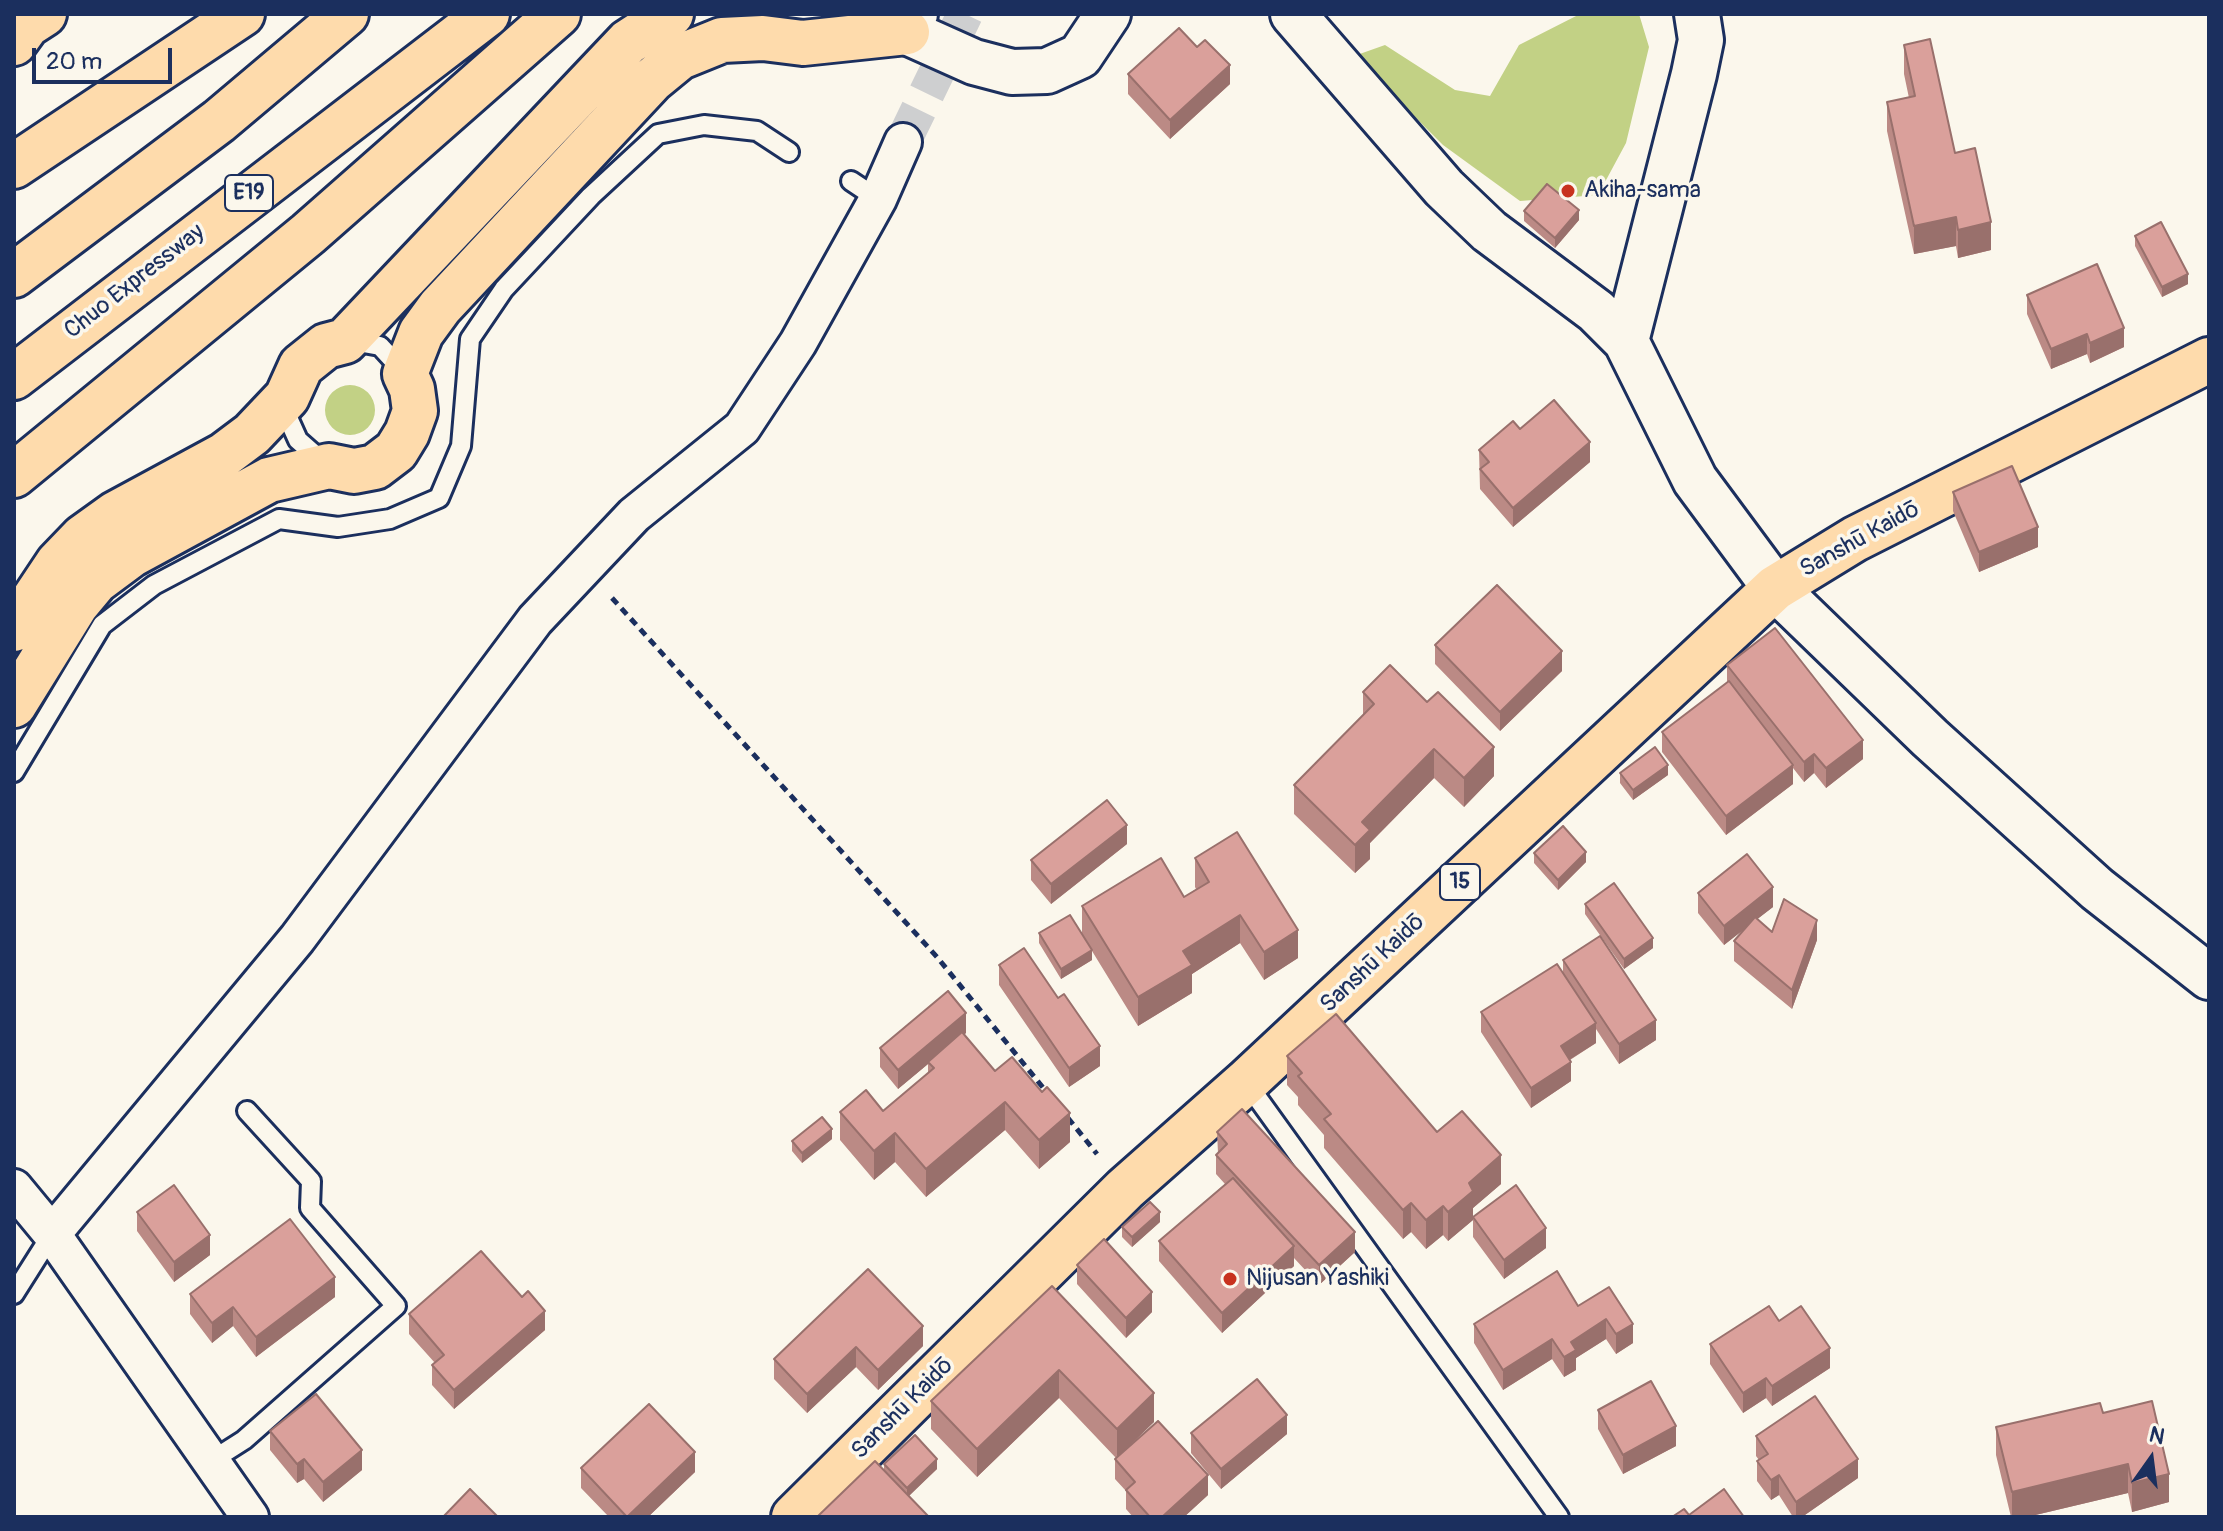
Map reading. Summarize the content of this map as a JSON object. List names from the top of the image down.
{
  "streets": {
    "main road": [
      "E19",
      "Chuo Expressway",
      "Sanshū Kaidō",
      "15"
    ]
  },
  "places": ["Akiha-sama", "Nijusan Yashiki"],
  "scale_bar": "20 m",
  "north": "top"
}
